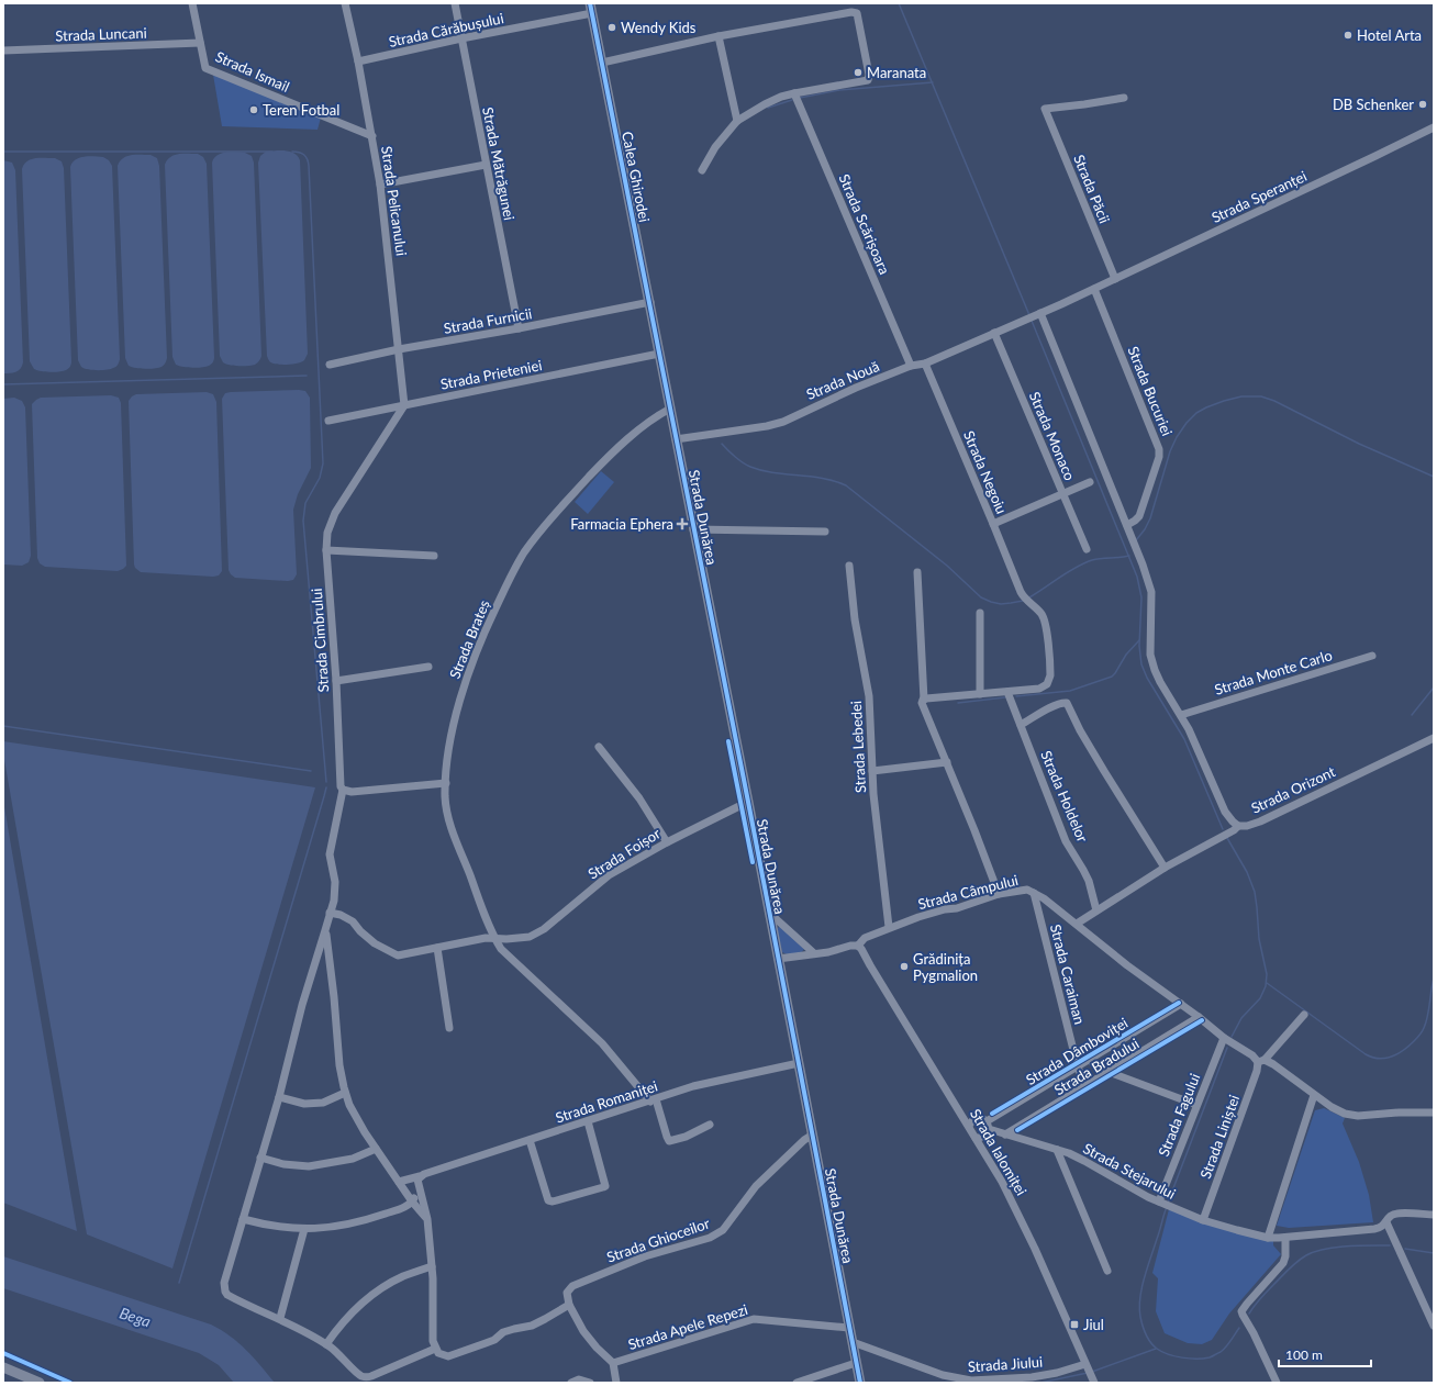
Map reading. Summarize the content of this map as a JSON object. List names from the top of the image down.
{
  "streets": {
    "street": [
      "Strada Cărăbușului",
      "Strada Luncani",
      "Strada Ismail",
      "Strada Mătrăgunei",
      "Calea Ghirodei",
      "Strada Păcii",
      "Strada Speranței",
      "Strada Pelicanului",
      "Strada Scărișoara",
      "Strada Furnicii",
      "Strada Prieteniei",
      "Strada Nouă",
      "Strada Bucuriei",
      "Strada Monaco",
      "Strada Negoiu",
      "Strada Dunărea",
      "Strada Brateș",
      "Strada Cimbrului",
      "Strada Monte Carlo",
      "Strada Lebedei",
      "Strada Orizont",
      "Strada Holdelor",
      "Strada Foișor",
      "Strada Câmpului",
      "Strada Caraiman",
      "Strada Dâmboviței",
      "Strada Bradului",
      "Strada Romaniței",
      "Strada Fagului",
      "Strada Liniștei",
      "Strada Ialomiței",
      "Strada Stejarului",
      "Strada Ghioceilor",
      "Strada Apele Repezi",
      "Strada Jiului"
    ]
  },
  "crossings": [
    ["Strada Cărăbușului", "Strada Mătrăgunei"],
    ["Strada Cărăbușului", "Calea Ghirodei"],
    ["Strada Cărăbușului", "Strada Pelicanului"],
    ["Strada Luncani", "Strada Ismail"],
    ["Strada Ismail", "Strada Pelicanului"],
    ["Strada Mătrăgunei", "Strada Furnicii"],
    ["Calea Ghirodei", "Strada Furnicii"],
    ["Calea Ghirodei", "Strada Prieteniei"],
    ["Calea Ghirodei", "Strada Dunărea"],
    ["Strada Păcii", "Strada Speranței"],
    ["Strada Speranței", "Strada Nouă"],
    ["Strada Speranței", "Strada Bucuriei"],
    ["Strada Pelicanului", "Strada Furnicii"],
    ["Strada Pelicanului", "Strada Prieteniei"],
    ["Strada Pelicanului", "Strada Cimbrului"],
    ["Strada Scărișoara", "Strada Nouă"],
    ["Strada Prieteniei", "Strada Dunărea"],
    ["Strada Prieteniei", "Strada Cimbrului"],
    ["Strada Nouă", "Strada Monaco"],
    ["Strada Nouă", "Strada Negoiu"],
    ["Strada Nouă", "Strada Dunărea"],
    ["Strada Negoiu", "Strada Holdelor"],
    ["Strada Dunărea", "Strada Brateș"],
    ["Strada Dunărea", "Strada Foișor"],
    ["Strada Dunărea", "Strada Câmpului"],
    ["Strada Dunărea", "Strada Romaniței"],
    ["Strada Dunărea", "Strada Ghioceilor"],
    ["Strada Dunărea", "Strada Apele Repezi"],
    ["Strada Dunărea", "Strada Jiului"],
    ["Strada Brateș", "Strada Foișor"],
    ["Strada Brateș", "Strada Romaniței"],
    ["Strada Cimbrului", "Strada Foișor"],
    ["Strada Lebedei", "Strada Câmpului"],
    ["Strada Orizont", "Strada Holdelor"],
    ["Strada Orizont", "Strada Câmpului"],
    ["Strada Câmpului", "Strada Caraiman"],
    ["Strada Câmpului", "Strada Dâmboviței"],
    ["Strada Câmpului", "Strada Bradului"],
    ["Strada Câmpului", "Strada Fagului"],
    ["Strada Câmpului", "Strada Liniștei"],
    ["Strada Câmpului", "Strada Ialomiței"],
    ["Strada Caraiman", "Strada Dâmboviței"],
    ["Strada Caraiman", "Strada Bradului"],
    ["Strada Dâmboviței", "Strada Ialomiței"],
    ["Strada Dâmboviței", "Strada Stejarului"],
    ["Strada Bradului", "Strada Stejarului"],
    ["Strada Fagului", "Strada Stejarului"],
    ["Strada Liniștei", "Strada Stejarului"],
    ["Strada Ialomiței", "Strada Stejarului"],
    ["Strada Ialomiței", "Strada Jiului"]
  ],
  "water": ["Bega"],
  "places": {
    "other": [
      "Wendy Kids",
      "Hotel Arta",
      "Maranata",
      "DB Schenker",
      "Teren Fotbal",
      "Grădinița Pygmalion"
    ],
    "health": ["Farmacia Ephera"],
    "transit": ["Jiul"]
  },
  "scale_bar": "100 m"
}
